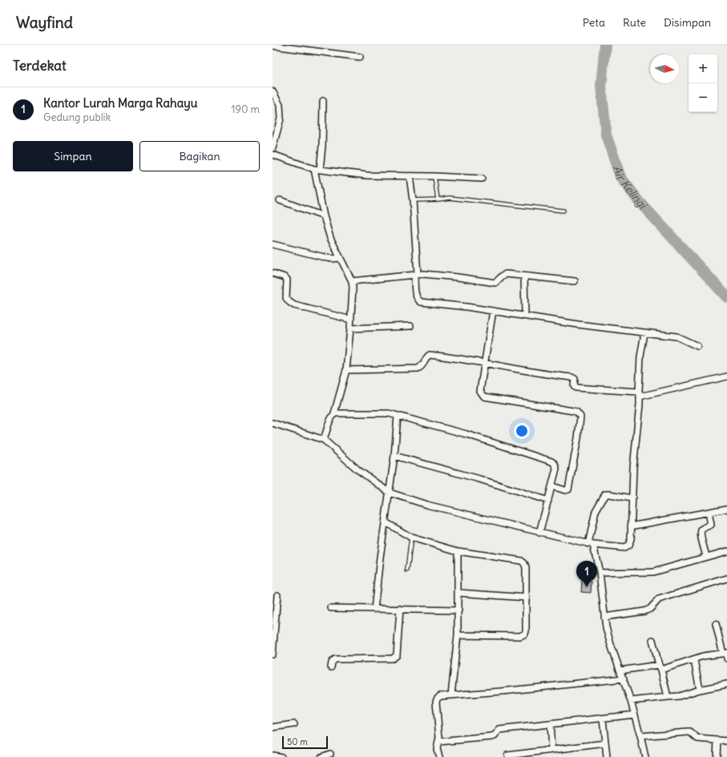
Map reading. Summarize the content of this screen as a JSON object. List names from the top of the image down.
{
  "water": ["Air Kelingi"],
  "scale_bar": "50 m",
  "north": "right",
  "page": {
    "header": "Wayfind",
    "nav": ["Peta", "Rute", "Disimpan"],
    "heading": "Terdekat",
    "map_buttons": ["+", "−"],
    "list": [
      {
        "mark": "1",
        "name": "Kantor Lurah Marga Rahayu",
        "note": "Gedung publik",
        "value": "190 m"
      }
    ],
    "buttons": ["Simpan", "Bagikan"],
    "pins": "1",
    "scale": "50 m"
  }
}
